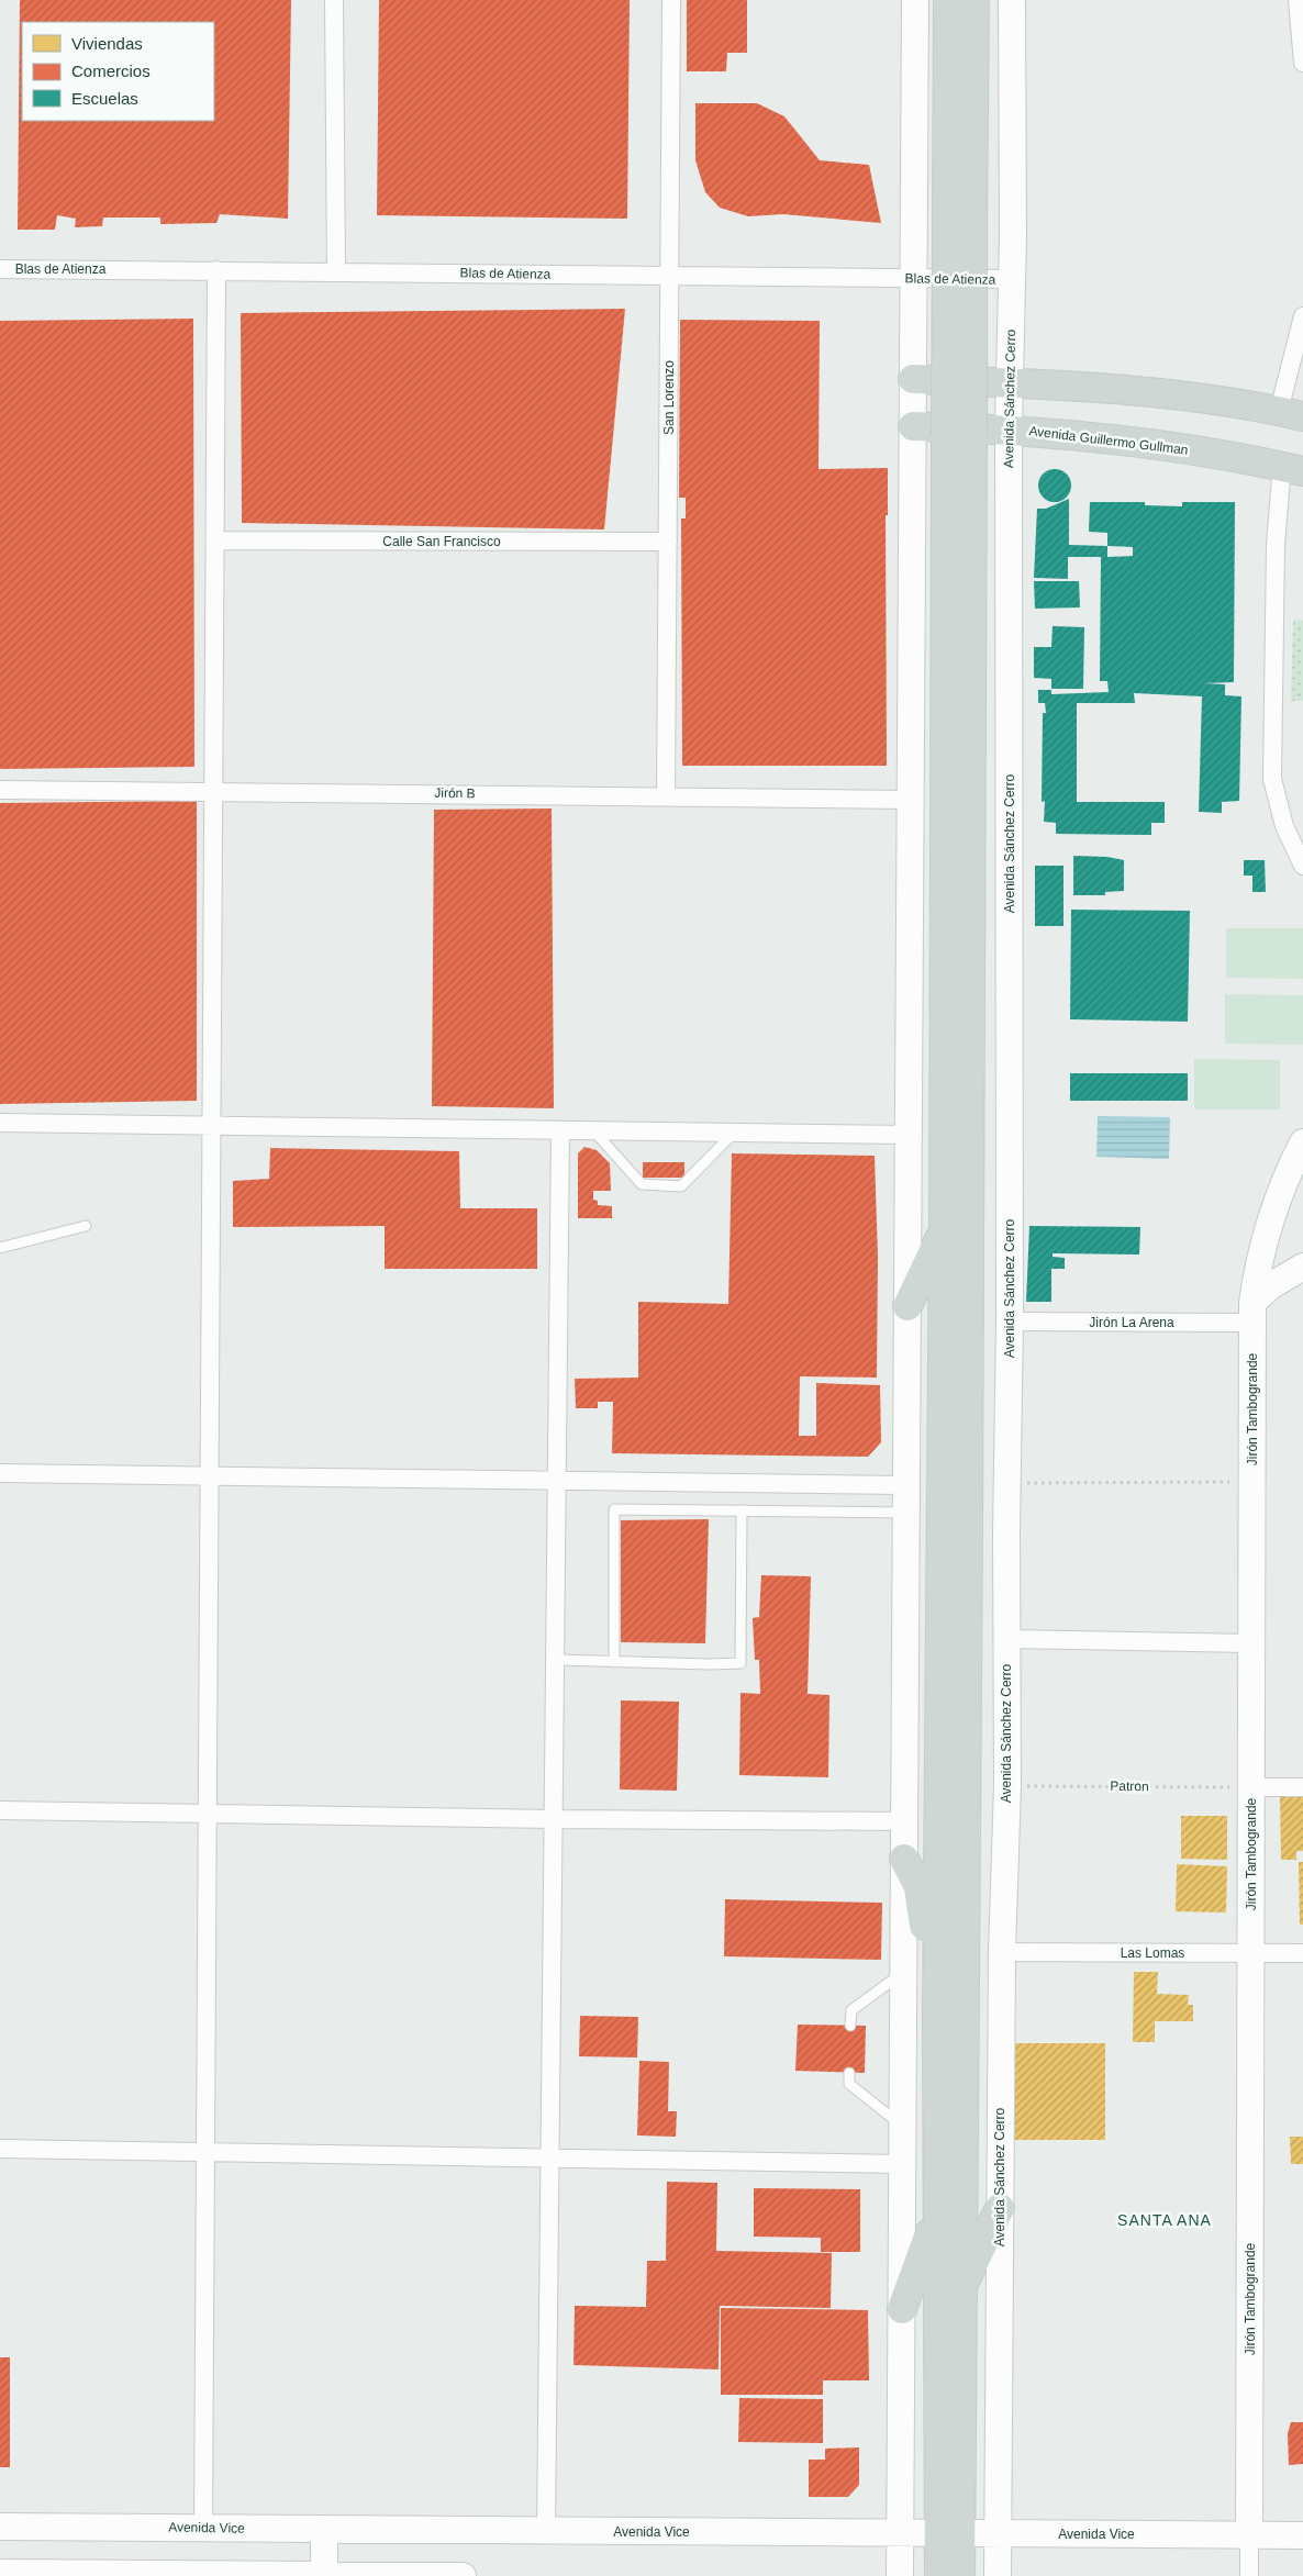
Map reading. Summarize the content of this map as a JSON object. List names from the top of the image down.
{
  "streets": {
    "main road": [
      "Avenida Sánchez Cerro",
      "Avenida Guillermo Gullman",
      "Jirón Tambogrande",
      "Avenida Vice"
    ],
    "street": [
      "Blas de Atienza",
      "San Lorenzo",
      "Calle San Francisco",
      "Jirón B",
      "Jirón La Arena",
      "Las Lomas"
    ],
    "path": ["Patron"]
  },
  "crossings": [
    ["Blas de Atienza", "San Lorenzo"],
    ["Blas de Atienza", "Avenida Sánchez Cerro"],
    ["San Lorenzo", "Calle San Francisco"],
    ["San Lorenzo", "Jirón B"],
    ["Avenida Sánchez Cerro", "Avenida Guillermo Gullman"],
    ["Avenida Sánchez Cerro", "Jirón La Arena"],
    ["Avenida Sánchez Cerro", "Patron"],
    ["Avenida Sánchez Cerro", "Las Lomas"],
    ["Avenida Sánchez Cerro", "Avenida Vice"],
    ["Jirón La Arena", "Jirón Tambogrande"],
    ["Jirón Tambogrande", "Patron"],
    ["Jirón Tambogrande", "Las Lomas"],
    ["Jirón Tambogrande", "Avenida Vice"]
  ],
  "districts": ["SANTA ANA"],
  "legend": ["Viviendas", "Comercios", "Escuelas"]
}
